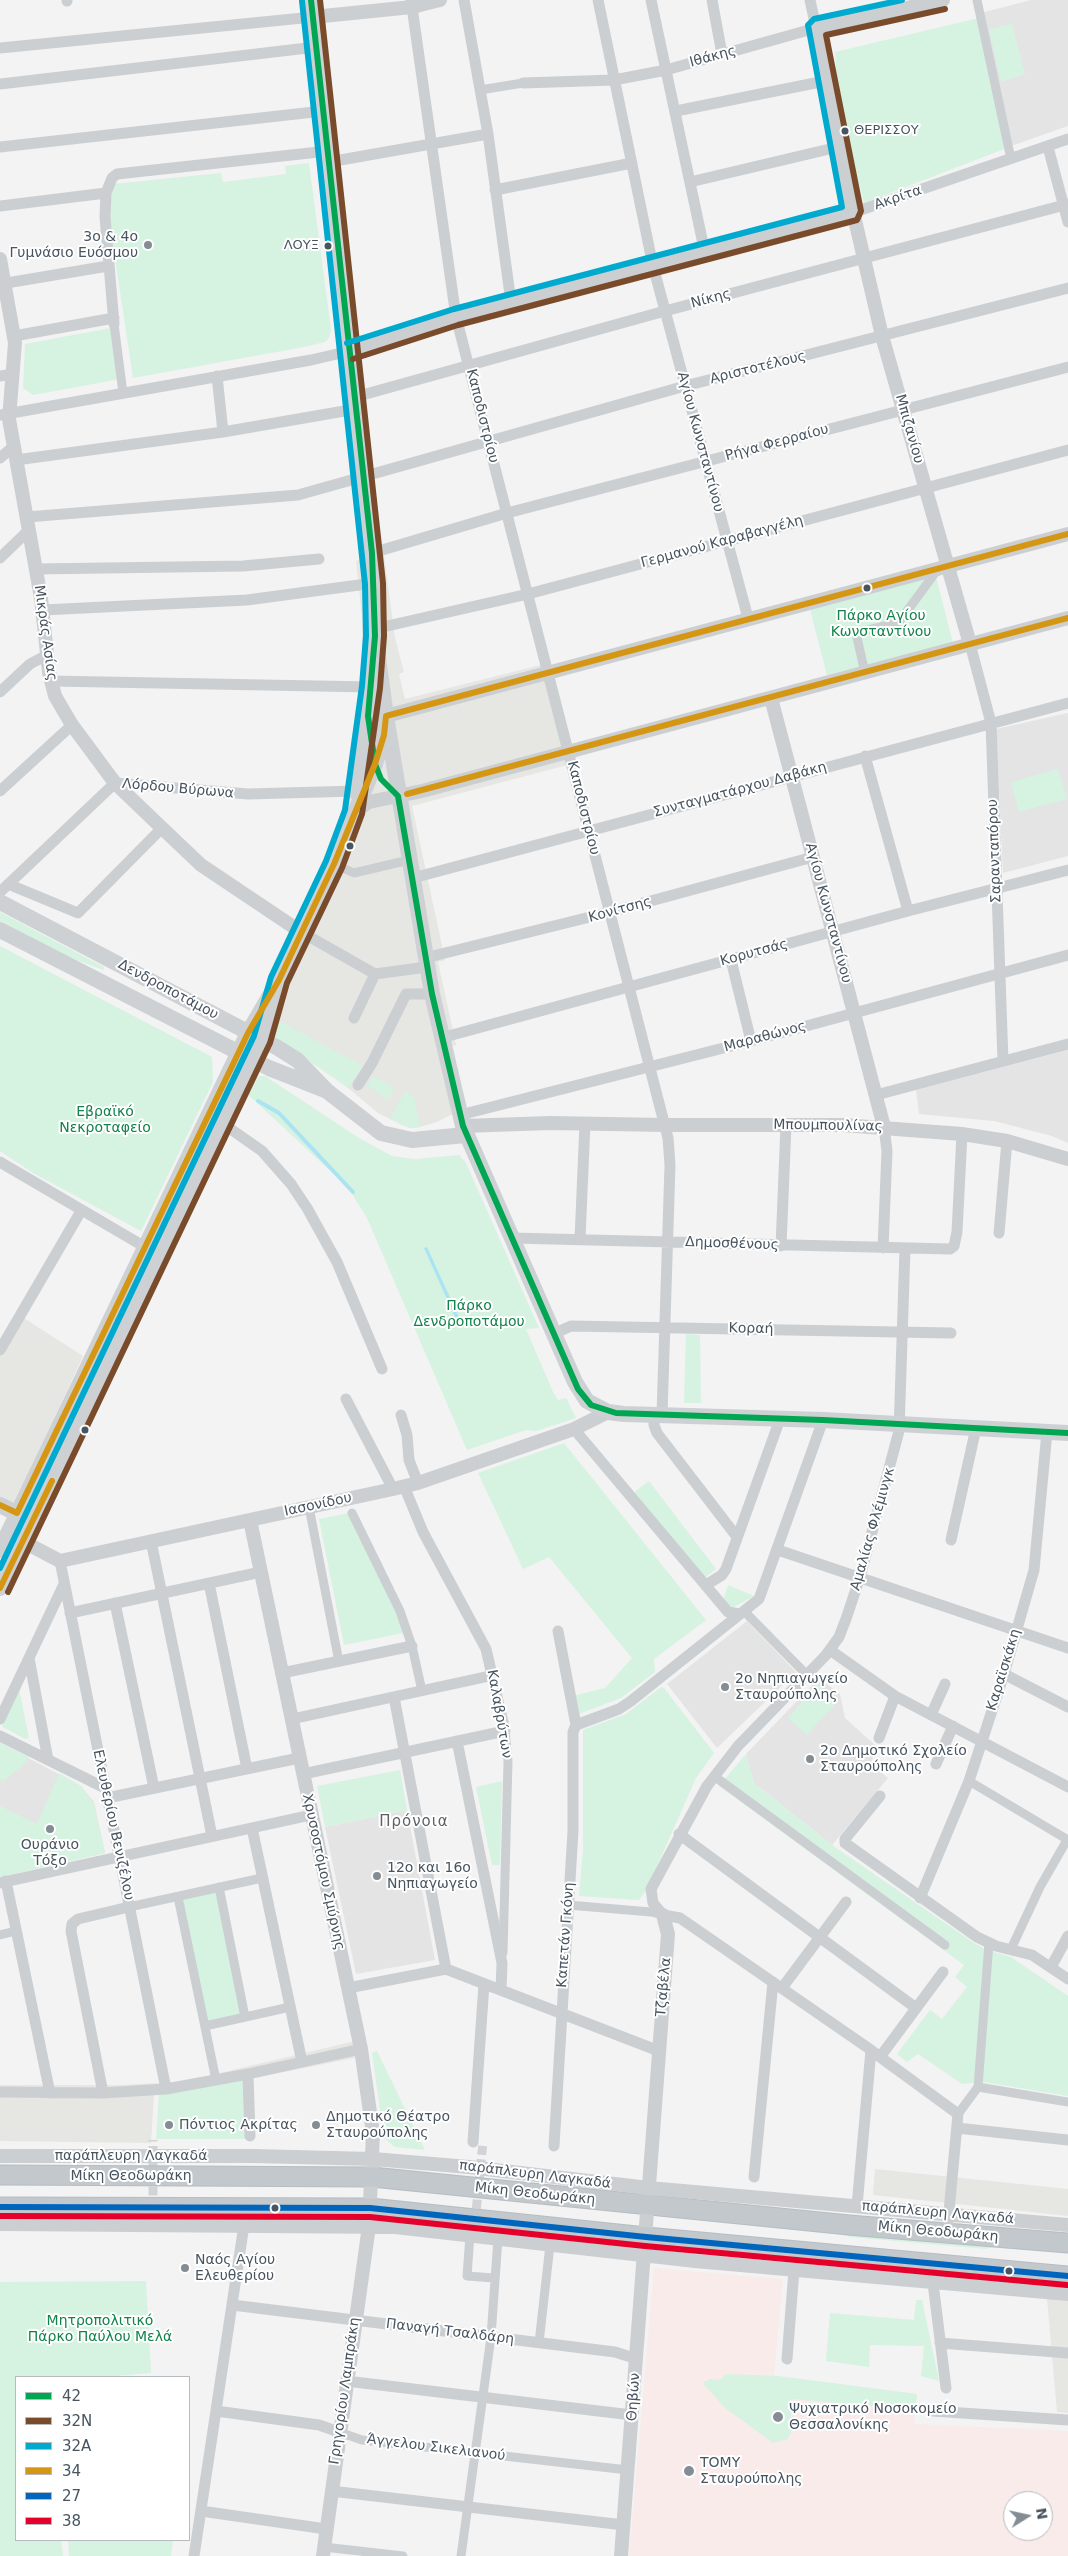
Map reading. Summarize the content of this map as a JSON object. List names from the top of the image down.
{
  "streets": {
    "highway": ["Μίκη Θεοδωράκη"],
    "main road": ["Δενδροποτάμου"],
    "street": [
      "Ιθάκης",
      "Ακρίτα",
      "Νίκης",
      "Αριστοτέλους",
      "Καποδιστρίου",
      "Μπιζανίου",
      "Αγίου Κωνσταντίνου",
      "Ρήγα Φερραίου",
      "Γερμανού Καραβαγγέλη",
      "Μικράς Ασίας",
      "Λόρδου Βύρωνα",
      "Συνταγματάρχου Δαβάκη",
      "Σαρανταπόρου",
      "Κονίτσης",
      "Κορυτσάς",
      "Μαραθώνος",
      "Μπουμπουλίνας",
      "Δημοσθένους",
      "Κοραή",
      "Ιασονίδου",
      "Αμαλίας Φλέμινγκ",
      "Καραϊσκάκη",
      "Καλαβρύτων",
      "Ελευθερίου Βενιζέλου",
      "Χρυσοστόμου Σμύρνης",
      "Καπετάν Γκόνη",
      "Τζαβέλα",
      "παράπλευρη Λαγκαδά",
      "Παναγή Τσαλδάρη",
      "Γρηγορίου Λαμπράκη",
      "Θηβών",
      "Άγγελου Σικελιανού"
    ]
  },
  "crossings": [
    ["Ιθάκης", "Μπιζανίου"],
    ["Ιθάκης", "Αγίου Κωνσταντίνου"],
    ["Ακρίτα", "Καποδιστρίου"],
    ["Ακρίτα", "Μπιζανίου"],
    ["Ακρίτα", "Αγίου Κωνσταντίνου"],
    ["Νίκης", "Καποδιστρίου"],
    ["Νίκης", "Μπιζανίου"],
    ["Νίκης", "Αγίου Κωνσταντίνου"],
    ["Αριστοτέλους", "Καποδιστρίου"],
    ["Αριστοτέλους", "Μπιζανίου"],
    ["Αριστοτέλους", "Αγίου Κωνσταντίνου"],
    ["Αριστοτέλους", "Μικράς Ασίας"],
    ["Καποδιστρίου", "Ρήγα Φερραίου"],
    ["Καποδιστρίου", "Γερμανού Καραβαγγέλη"],
    ["Καποδιστρίου", "Συνταγματάρχου Δαβάκη"],
    ["Καποδιστρίου", "Κονίτσης"],
    ["Καποδιστρίου", "Κορυτσάς"],
    ["Καποδιστρίου", "Μαραθώνος"],
    ["Καποδιστρίου", "Μπουμπουλίνας"],
    ["Καποδιστρίου", "Δημοσθένους"],
    ["Καποδιστρίου", "Κοραή"],
    ["Μπιζανίου", "Ρήγα Φερραίου"],
    ["Μπιζανίου", "Γερμανού Καραβαγγέλη"],
    ["Μπιζανίου", "Σαρανταπόρου"],
    ["Αγίου Κωνσταντίνου", "Ρήγα Φερραίου"],
    ["Αγίου Κωνσταντίνου", "Γερμανού Καραβαγγέλη"],
    ["Αγίου Κωνσταντίνου", "Συνταγματάρχου Δαβάκη"],
    ["Αγίου Κωνσταντίνου", "Κονίτσης"],
    ["Αγίου Κωνσταντίνου", "Κορυτσάς"],
    ["Αγίου Κωνσταντίνου", "Μαραθώνος"],
    ["Αγίου Κωνσταντίνου", "Μπουμπουλίνας"],
    ["Μικράς Ασίας", "Λόρδου Βύρωνα"],
    ["Συνταγματάρχου Δαβάκη", "Σαρανταπόρου"],
    ["Σαρανταπόρου", "Κορυτσάς"],
    ["Σαρανταπόρου", "Μαραθώνος"],
    ["Δενδροποτάμου", "Μαραθώνος"],
    ["Δενδροποτάμου", "Μπουμπουλίνας"],
    ["Μαραθώνος", "Μπουμπουλίνας"],
    ["Μπουμπουλίνας", "Δημοσθένους"],
    ["Δημοσθένους", "Αμαλίας Φλέμινγκ"],
    ["Κοραή", "Αμαλίας Φλέμινγκ"],
    ["Ιασονίδου", "Καλαβρύτων"],
    ["Ιασονίδου", "Ελευθερίου Βενιζέλου"],
    ["Ιασονίδου", "Χρυσοστόμου Σμύρνης"],
    ["Αμαλίας Φλέμινγκ", "Τζαβέλα"],
    ["Χρυσοστόμου Σμύρνης", "παράπλευρη Λαγκαδά"],
    ["Χρυσοστόμου Σμύρνης", "Μίκη Θεοδωράκη"],
    ["Χρυσοστόμου Σμύρνης", "Γρηγορίου Λαμπράκη"],
    ["Τζαβέλα", "παράπλευρη Λαγκαδά"],
    ["Τζαβέλα", "Μίκη Θεοδωράκη"],
    ["Τζαβέλα", "Θηβών"],
    ["παράπλευρη Λαγκαδά", "Μίκη Θεοδωράκη"],
    ["Παναγή Τσαλδάρη", "Γρηγορίου Λαμπράκη"],
    ["Παναγή Τσαλδάρη", "Θηβών"],
    ["Γρηγορίου Λαμπράκη", "Άγγελου Σικελιανού"],
    ["Θηβών", "Άγγελου Σικελιανού"]
  ],
  "districts": ["Πρόνοια"],
  "parks": [
    "Πάρκο Αγίου Κωνσταντίνου",
    "Εβραϊκό Νεκροταφείο",
    "Πάρκο Δενδροποτάμου",
    "Μητροπολιτικό Πάρκο Παύλου Μελά"
  ],
  "places": [
    "ΘΕΡΙΣΣΟΥ",
    "3ο & 4ο Γυμνάσιο Ευόσμου",
    "ΛΟΥΞ",
    "2ο Νηπιαγωγείο Σταυρούπολης",
    "2ο Δημοτικό Σχολείο Σταυρούπολης",
    "Ουράνιο Τόξο",
    "12ο και 16ο Νηπιαγωγείο",
    "Πόντιος Ακρίτας",
    "Δημοτικό Θέατρο Σταυρούπολης",
    "Ναός Αγίου Ελευθερίου",
    "Ψυχιατρικό Νοσοκομείο Θεσσαλονίκης",
    "ΤΟΜΥ Σταυρούπολης"
  ],
  "lines": [
    "transit line 42",
    "transit line 32Ν",
    "transit line 32Α",
    "transit line 34",
    "transit line 27",
    "transit line 38"
  ],
  "legend": [
    "42",
    "32Ν",
    "32Α",
    "34",
    "27",
    "38"
  ],
  "north": "right"
}
